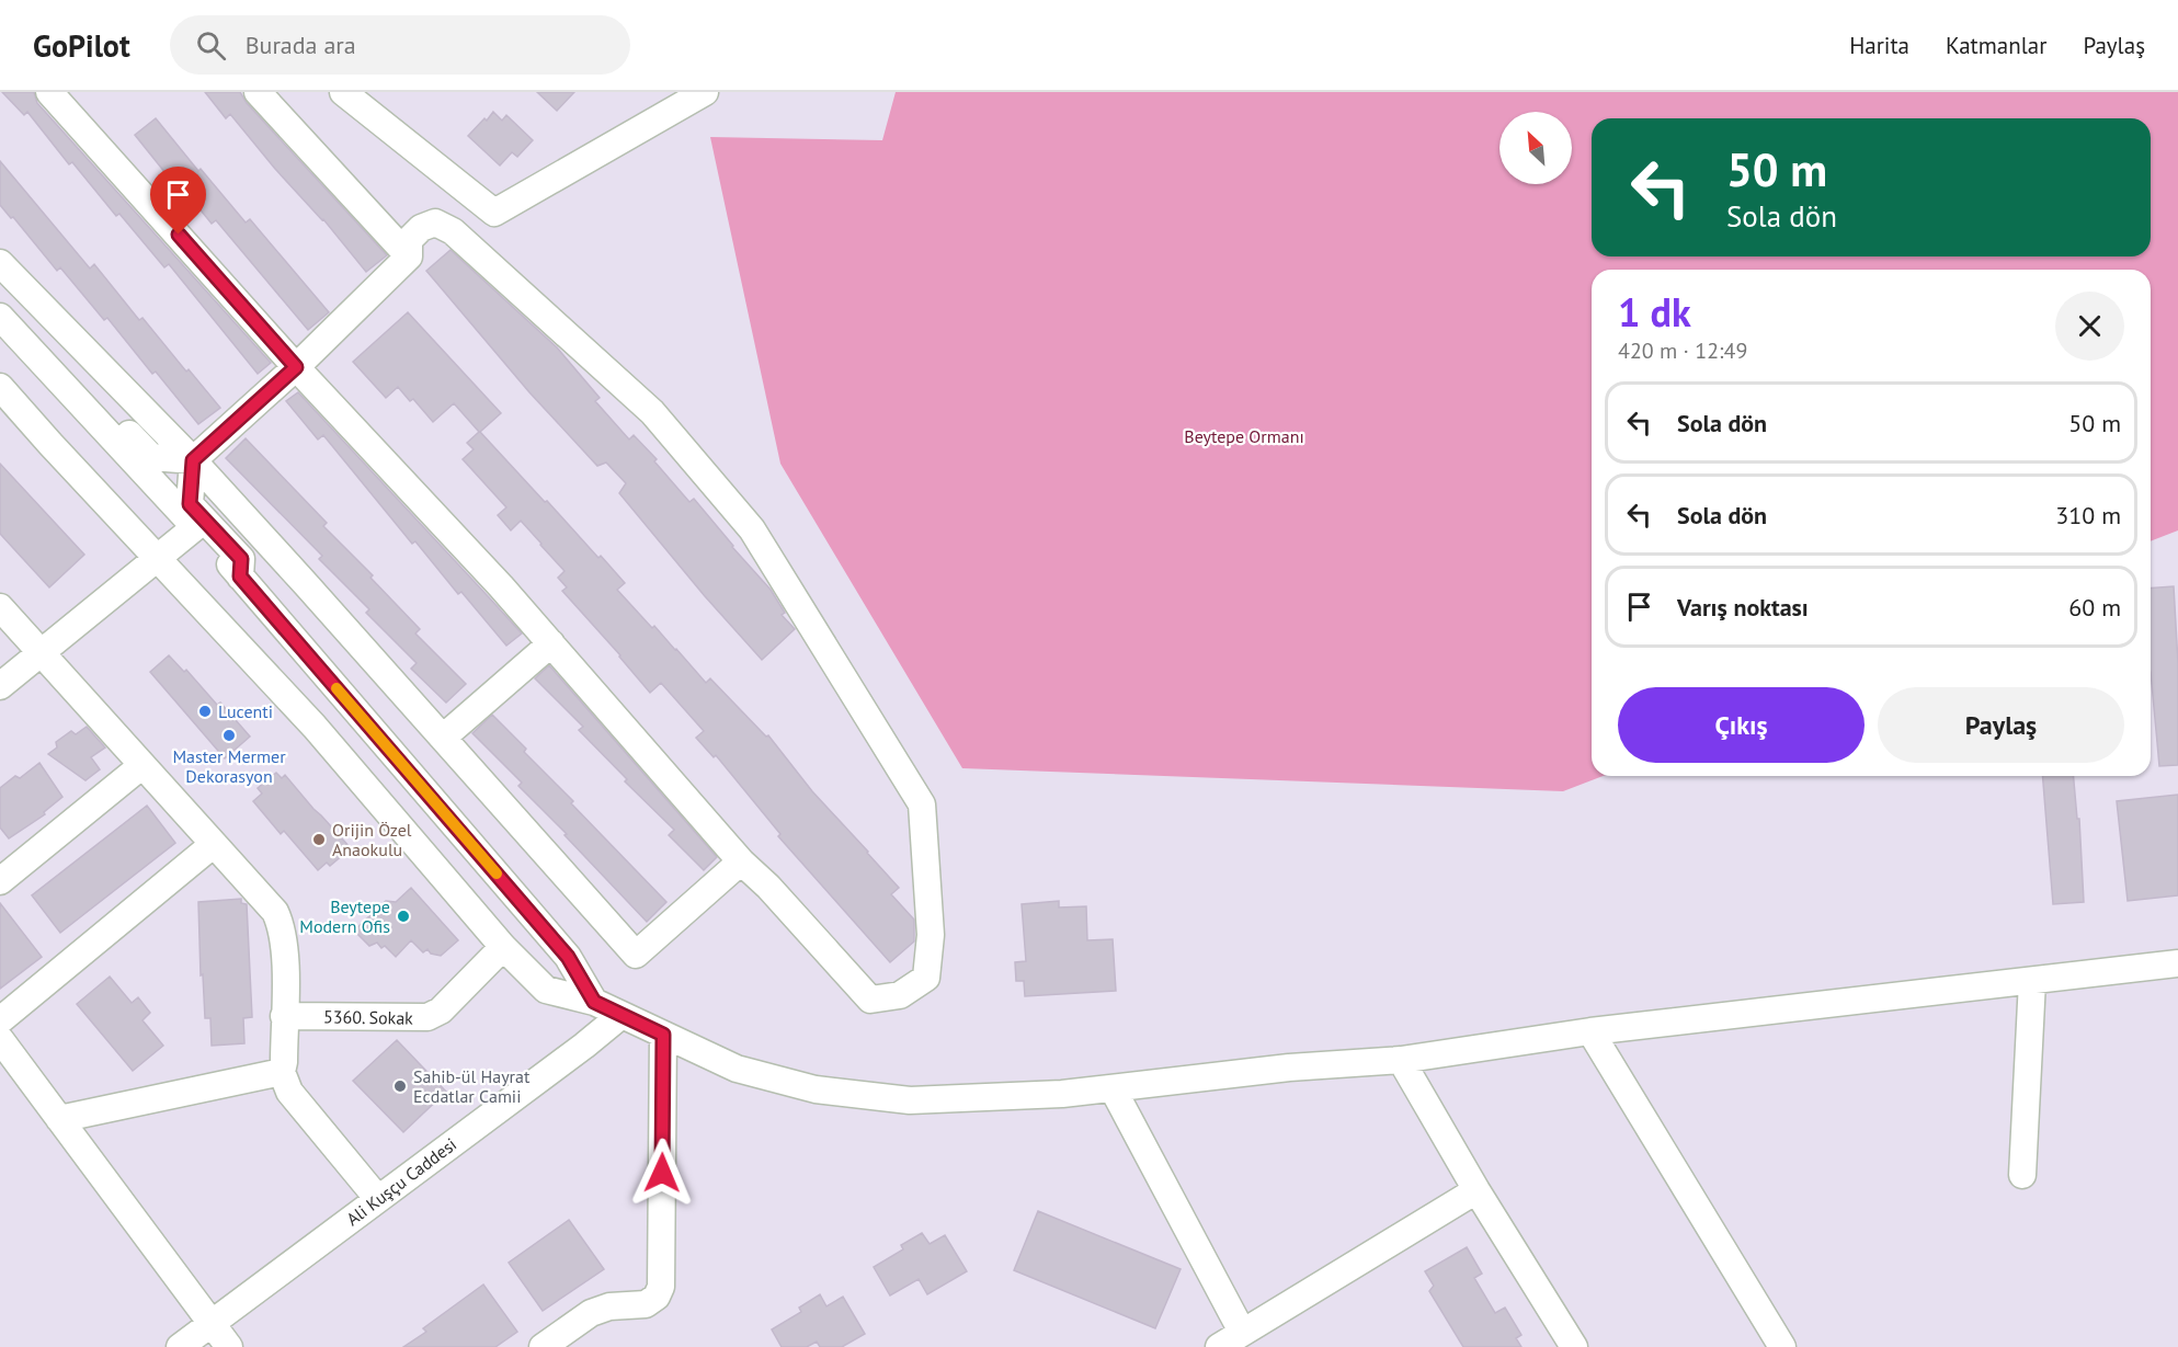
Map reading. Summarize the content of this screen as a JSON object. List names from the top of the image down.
{
  "streets": {
    "street": ["5360. Sokak", "Ali Kuşçu Caddesi"]
  },
  "parks": ["Beytepe Ormanı"],
  "places": [
    "Lucenti",
    "Master Mermer Dekorasyon",
    "Orijin Özel Anaokulu",
    "Beytepe Modern Ofis",
    "Sahib-ül Hayrat Ecdatlar Camii"
  ],
  "north": "top left",
  "page": {
    "header": "GoPilot",
    "search": "Burada ara",
    "nav": ["Harita", "Katmanlar", "Paylaş"],
    "turn": ["50 m", "Sola dön"],
    "heading": ["1 dk", "420 m · 12:49"],
    "list": [
      {
        "name": "Sola dön",
        "value": "50 m"
      },
      {
        "name": "Sola dön",
        "value": "310 m"
      },
      {
        "name": "Varış noktası",
        "value": "60 m"
      }
    ],
    "buttons": ["Çıkış", "Paylaş"]
  }
}
